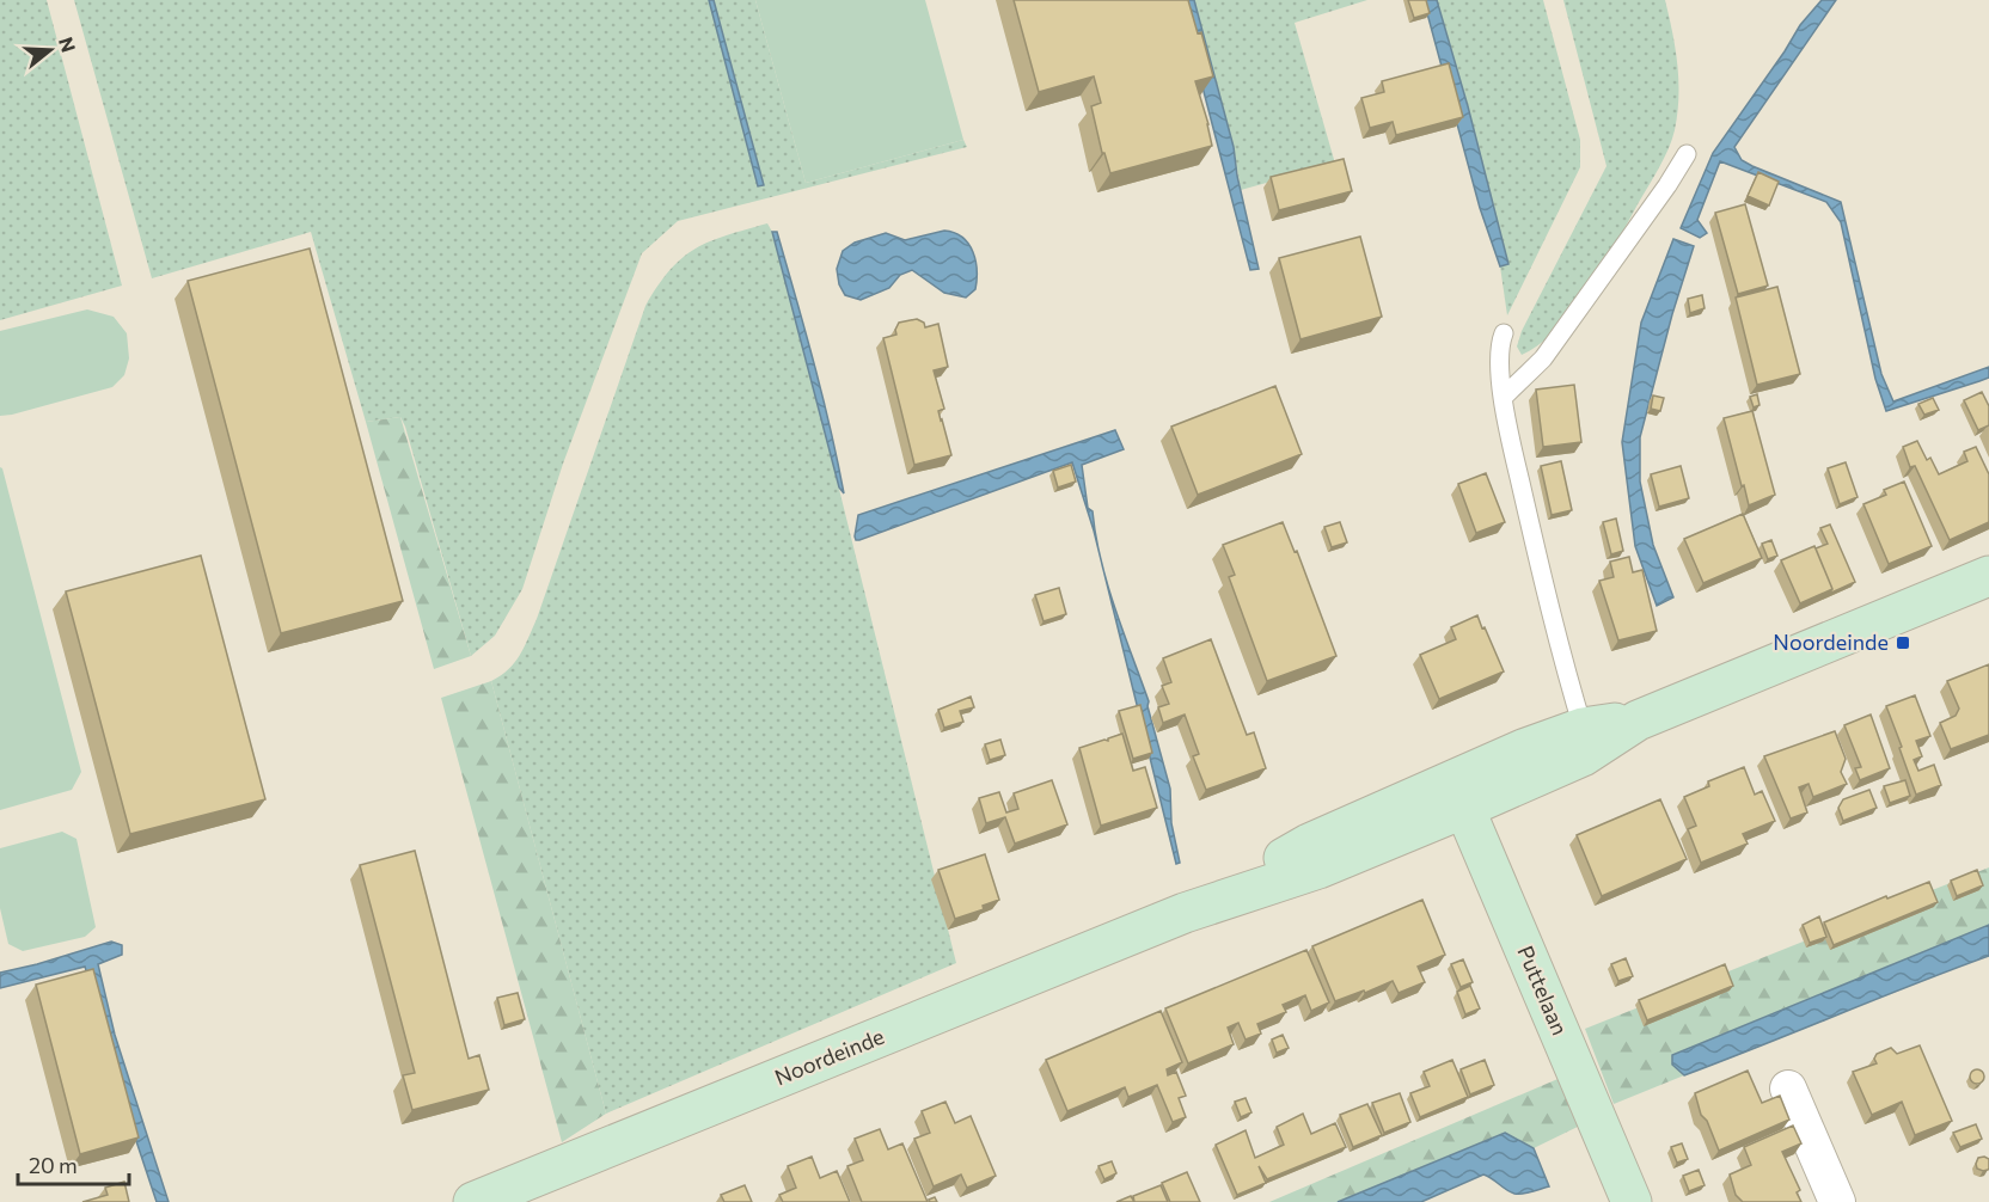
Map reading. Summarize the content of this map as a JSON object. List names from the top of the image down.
{
  "streets": {
    "main road": ["Puttelaan", "Noordeinde"]
  },
  "crossings": [
    ["Puttelaan", "Noordeinde"]
  ],
  "places": {
    "transit": ["Noordeinde"]
  },
  "scale_bar": "20 m",
  "north": "right"
}
